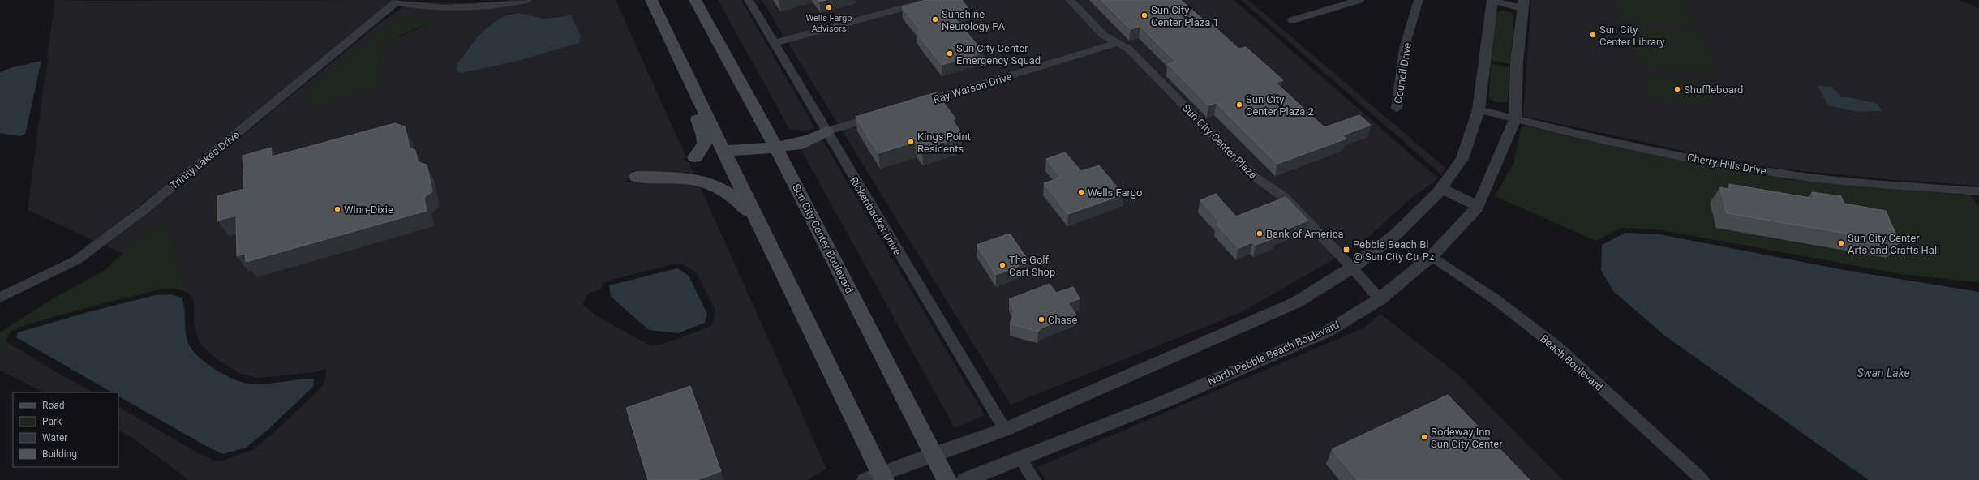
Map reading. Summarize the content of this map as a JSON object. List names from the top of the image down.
{
  "streets": {
    "main road": ["Sun City Center Boulevard"],
    "street": [
      "Council Drive",
      "Ray Watson Drive",
      "Sun City Center Plaza",
      "Trinity Lakes Drive",
      "Cherry Hills Drive",
      "Rickenbacker Drive",
      "North Pebble Beach Boulevard",
      "Beach Boulevard"
    ]
  },
  "crossings": [
    ["Ray Watson Drive", "Sun City Center Plaza"],
    ["Sun City Center Plaza", "North Pebble Beach Boulevard"],
    ["Cherry Hills Drive", "North Pebble Beach Boulevard"],
    ["North Pebble Beach Boulevard", "Beach Boulevard"]
  ],
  "water": ["Swan Lake"],
  "places": {
    "other": [
      "Wells Fargo Advisors",
      "Sun City Center Plaza 1",
      "Sunshine Neurology PA",
      "Sun City Center Library",
      "Sun City Center Emergency Squad",
      "Shuffleboard",
      "Sun City Center Plaza 2",
      "Kings Point Residents",
      "Wells Fargo",
      "Winn-Dixie",
      "Bank of America",
      "Sun City Center Arts and Crafts Hall",
      "The Golf Cart Shop",
      "Chase",
      "Rodeway Inn Sun City Center"
    ],
    "transit": ["Pebble Beach Bl @ Sun City Ctr Pz"]
  },
  "legend": [
    "Road",
    "Park",
    "Water",
    "Building"
  ]
}
